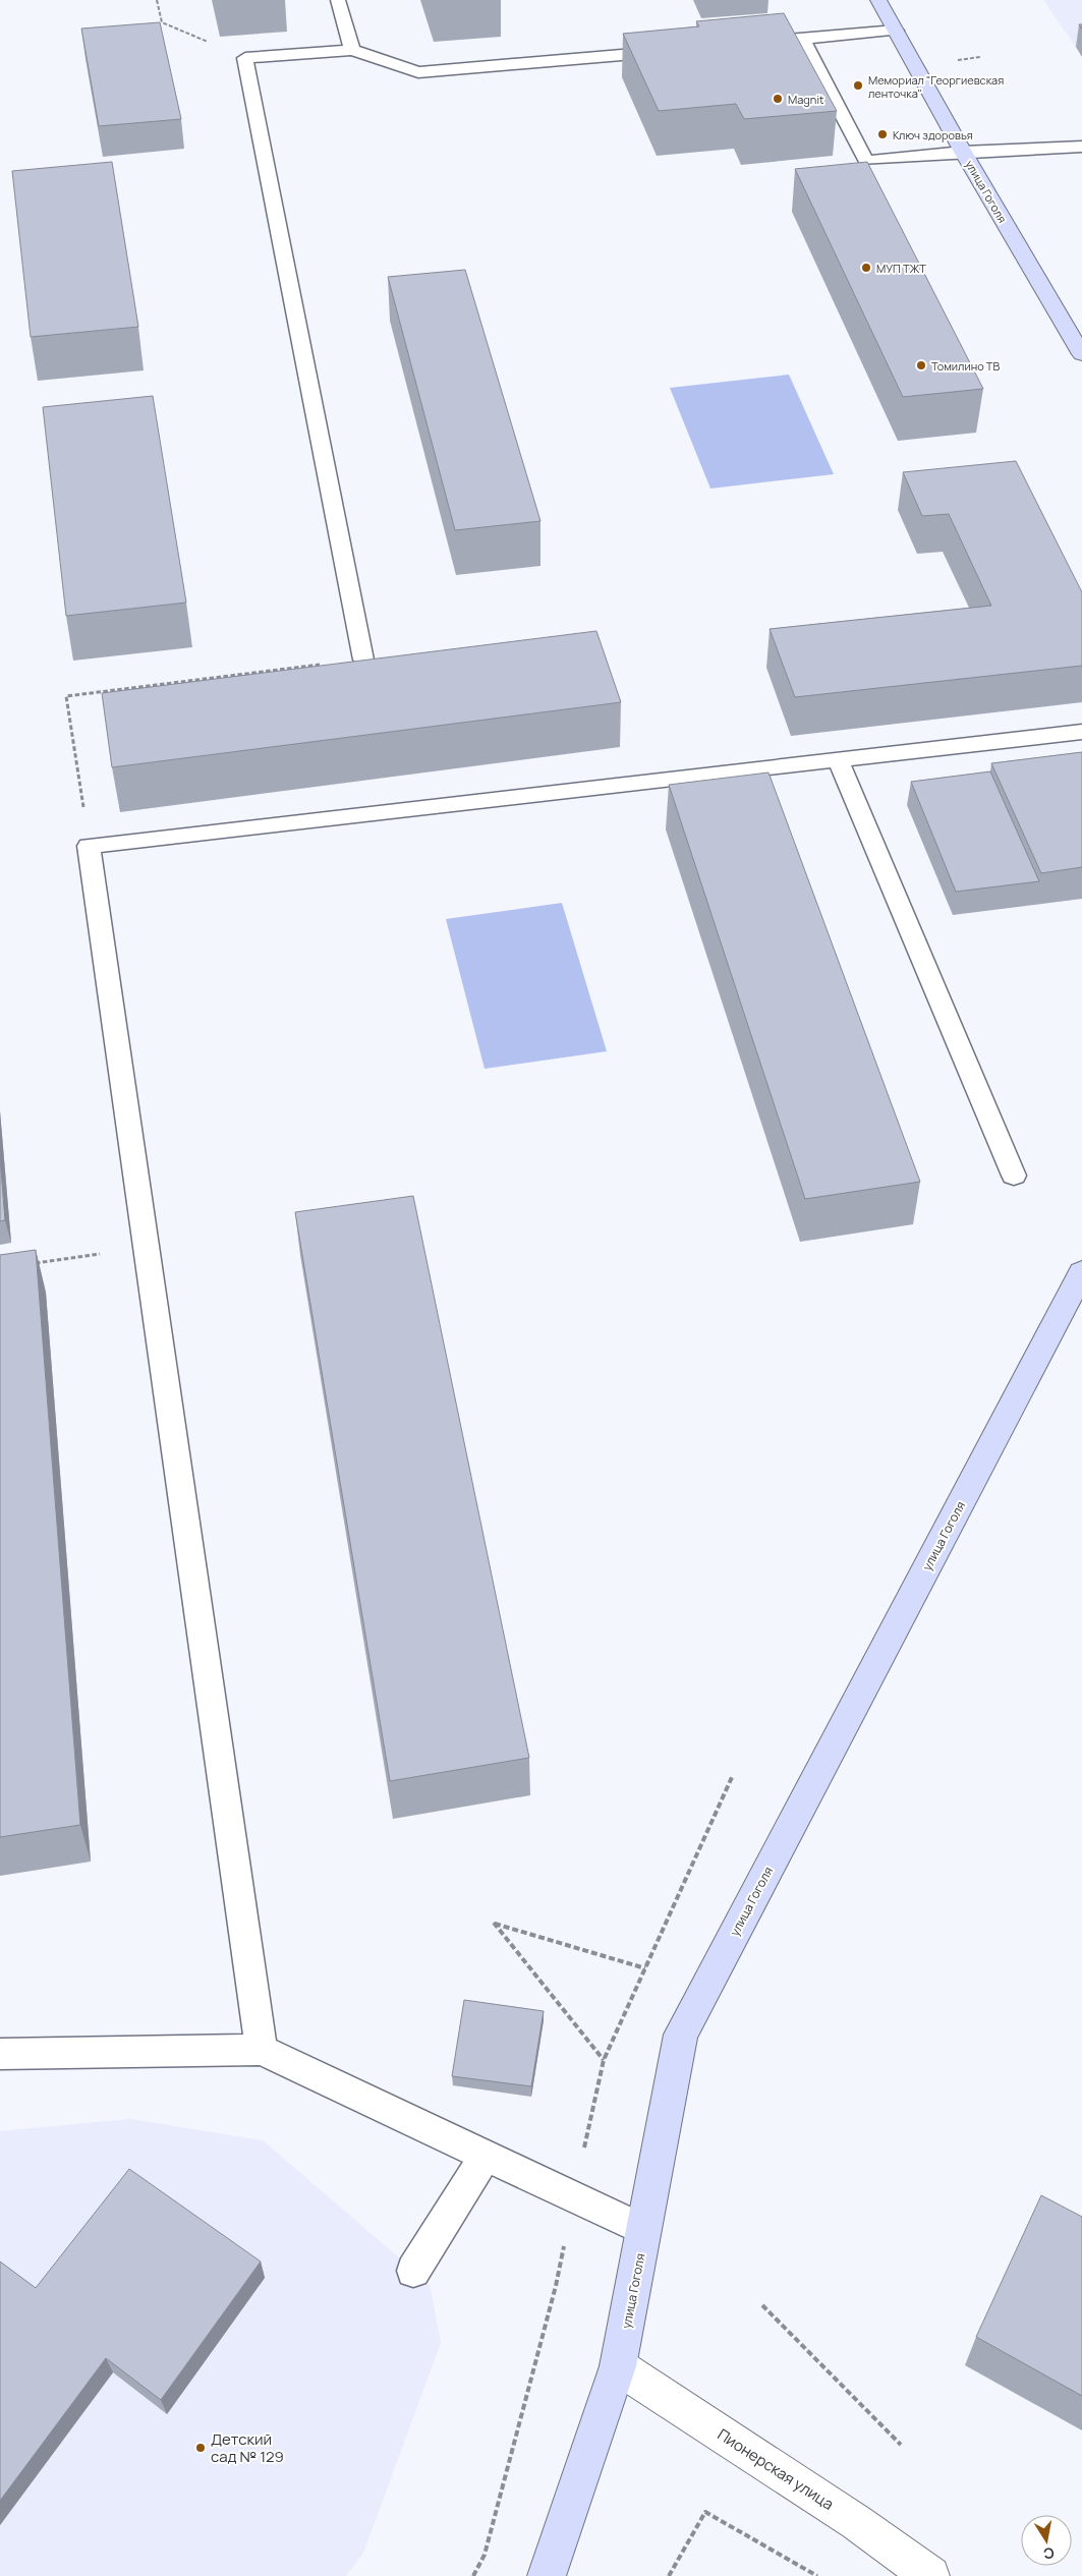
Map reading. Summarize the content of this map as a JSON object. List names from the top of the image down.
{
  "streets": {
    "street": ["улица Гоголя", "Пионерская улица"]
  },
  "crossings": [
    ["улица Гоголя", "Пионерская улица"]
  ],
  "places": [
    "Мемориал \"Георгиевская ленточка\"",
    "Magnit",
    "Ключ здоровья",
    "МУП ТЖТ",
    "Томилино ТВ",
    "Детский сад № 129"
  ],
  "north": "bottom"
}
